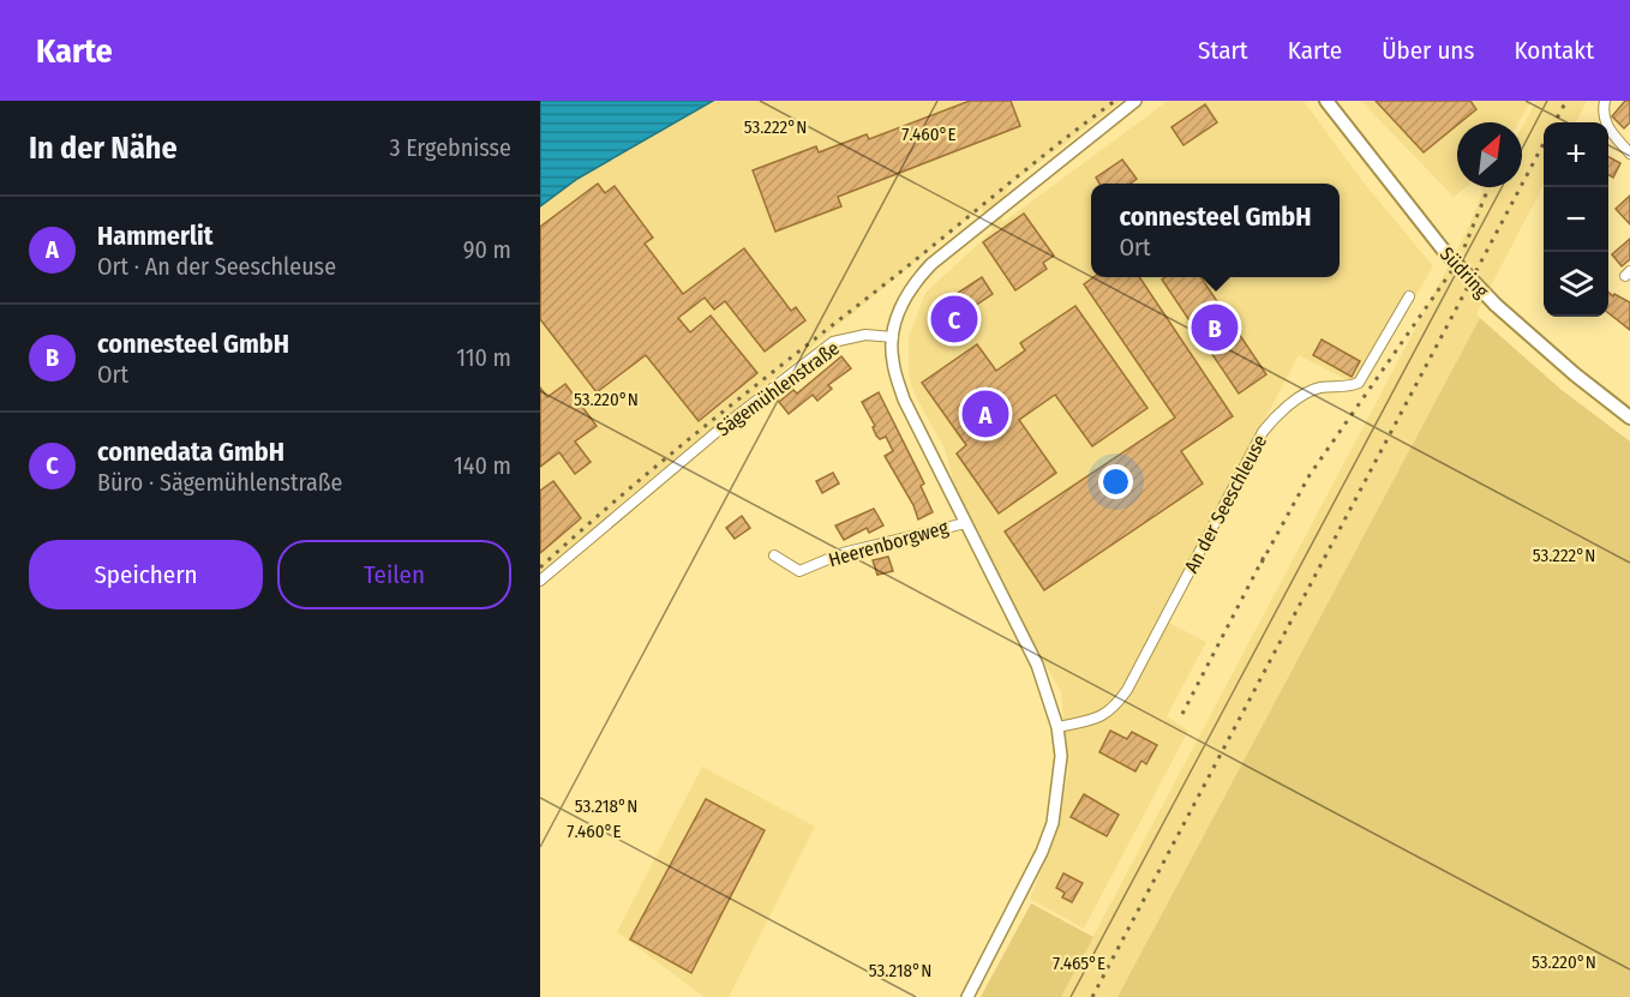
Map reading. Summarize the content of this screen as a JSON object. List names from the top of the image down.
{
  "streets": {
    "main road": ["Südring"],
    "street": ["Sägemühlenstraße", "An der Seeschleuse", "Heerenborgweg"]
  },
  "north": "top right",
  "page": {
    "header": "Karte",
    "nav": [
      "Start",
      "Karte",
      "Über uns",
      "Kontakt"
    ],
    "heading": ["In der Nähe", "3 Ergebnisse"],
    "map_buttons": ["+", "−"],
    "popup": ["connesteel GmbH", "Ort"],
    "list": [
      {
        "mark": "A",
        "name": "Hammerlit",
        "note": "Ort · An der Seeschleuse",
        "value": "90 m"
      },
      {
        "mark": "B",
        "name": "connesteel GmbH",
        "note": "Ort",
        "value": "110 m"
      },
      {
        "mark": "C",
        "name": "connedata GmbH",
        "note": "Büro · Sägemühlenstraße",
        "value": "140 m"
      }
    ],
    "pins": ["C", "B", "A"],
    "buttons": ["Speichern", "Teilen"]
  },
  "coordinates": [
    "53.222°N",
    "7.460°E",
    "53.220°N",
    "53.218°N",
    "7.465°E"
  ]
}
